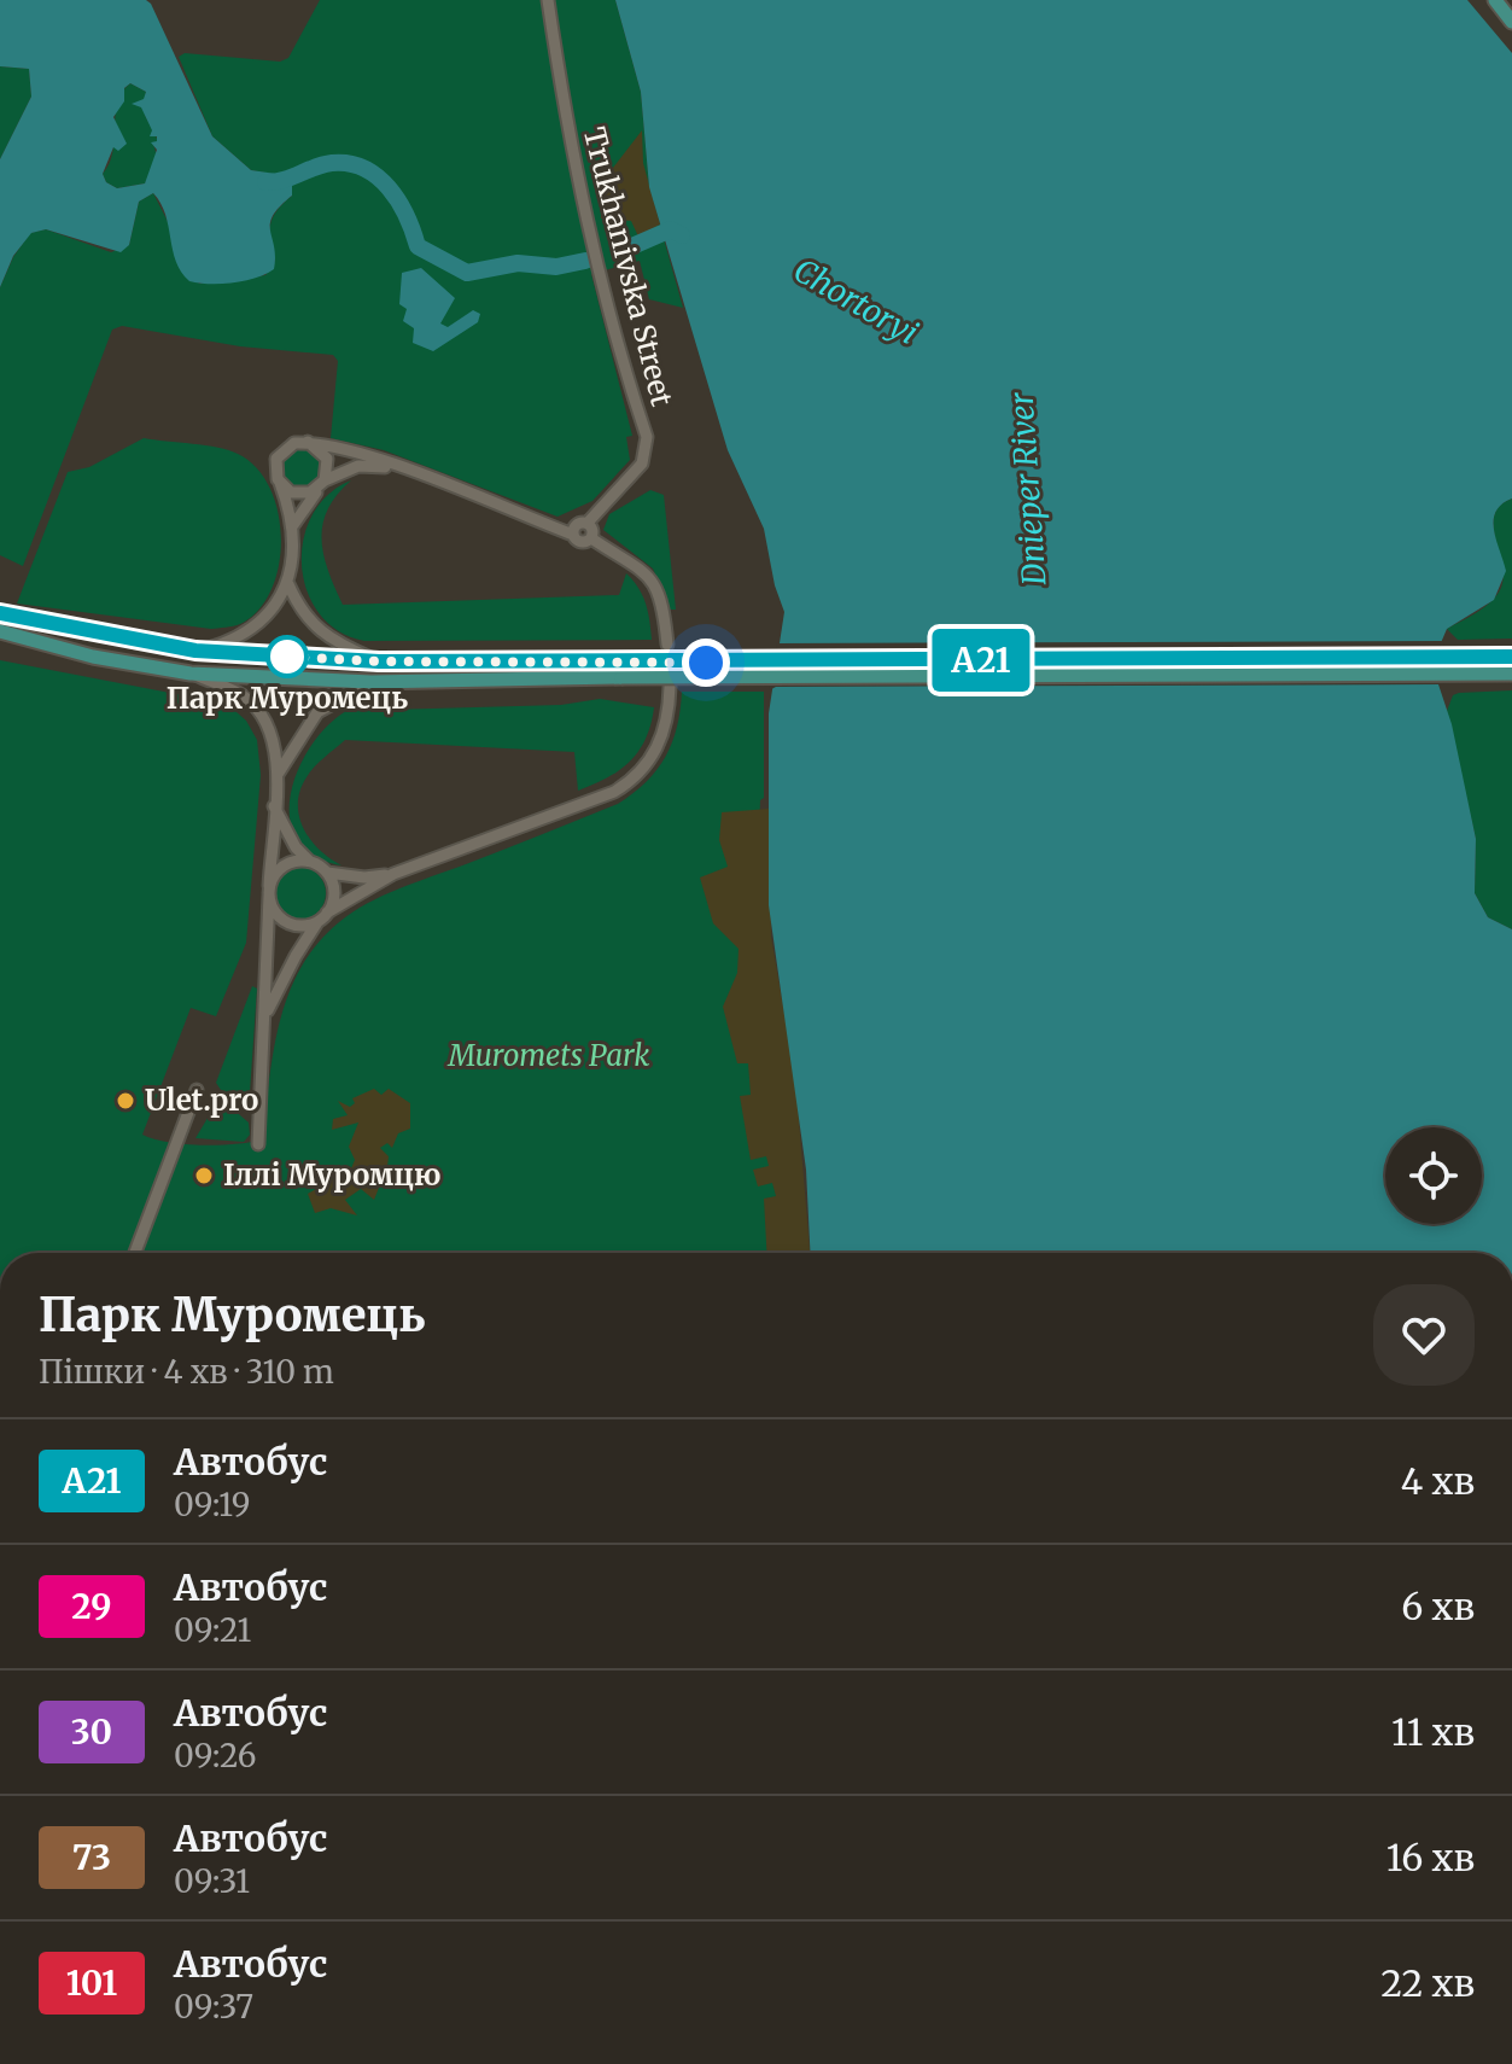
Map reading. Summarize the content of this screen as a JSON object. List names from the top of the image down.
{
  "streets": {
    "street": ["Trukhanivska Street"]
  },
  "water": ["Chortoryi", "Dnieper River"],
  "parks": ["Muromets Park"],
  "places": ["Парк Муромець", "Ulet.pro", "Іллі Муромцю"],
  "lines": ["bus line А21"],
  "page": {
    "on_map": "А21",
    "heading": ["Парк Муромець", "Пішки · 4 хв · 310 m"],
    "list": [
      {
        "mark": "А21",
        "name": "Автобус",
        "note": "09:19",
        "value": "4 хв"
      },
      {
        "mark": "29",
        "name": "Автобус",
        "note": "09:21",
        "value": "6 хв"
      },
      {
        "mark": "30",
        "name": "Автобус",
        "note": "09:26",
        "value": "11 хв"
      },
      {
        "mark": "73",
        "name": "Автобус",
        "note": "09:31",
        "value": "16 хв"
      },
      {
        "mark": "101",
        "name": "Автобус",
        "note": "09:37",
        "value": "22 хв"
      }
    ]
  }
}
